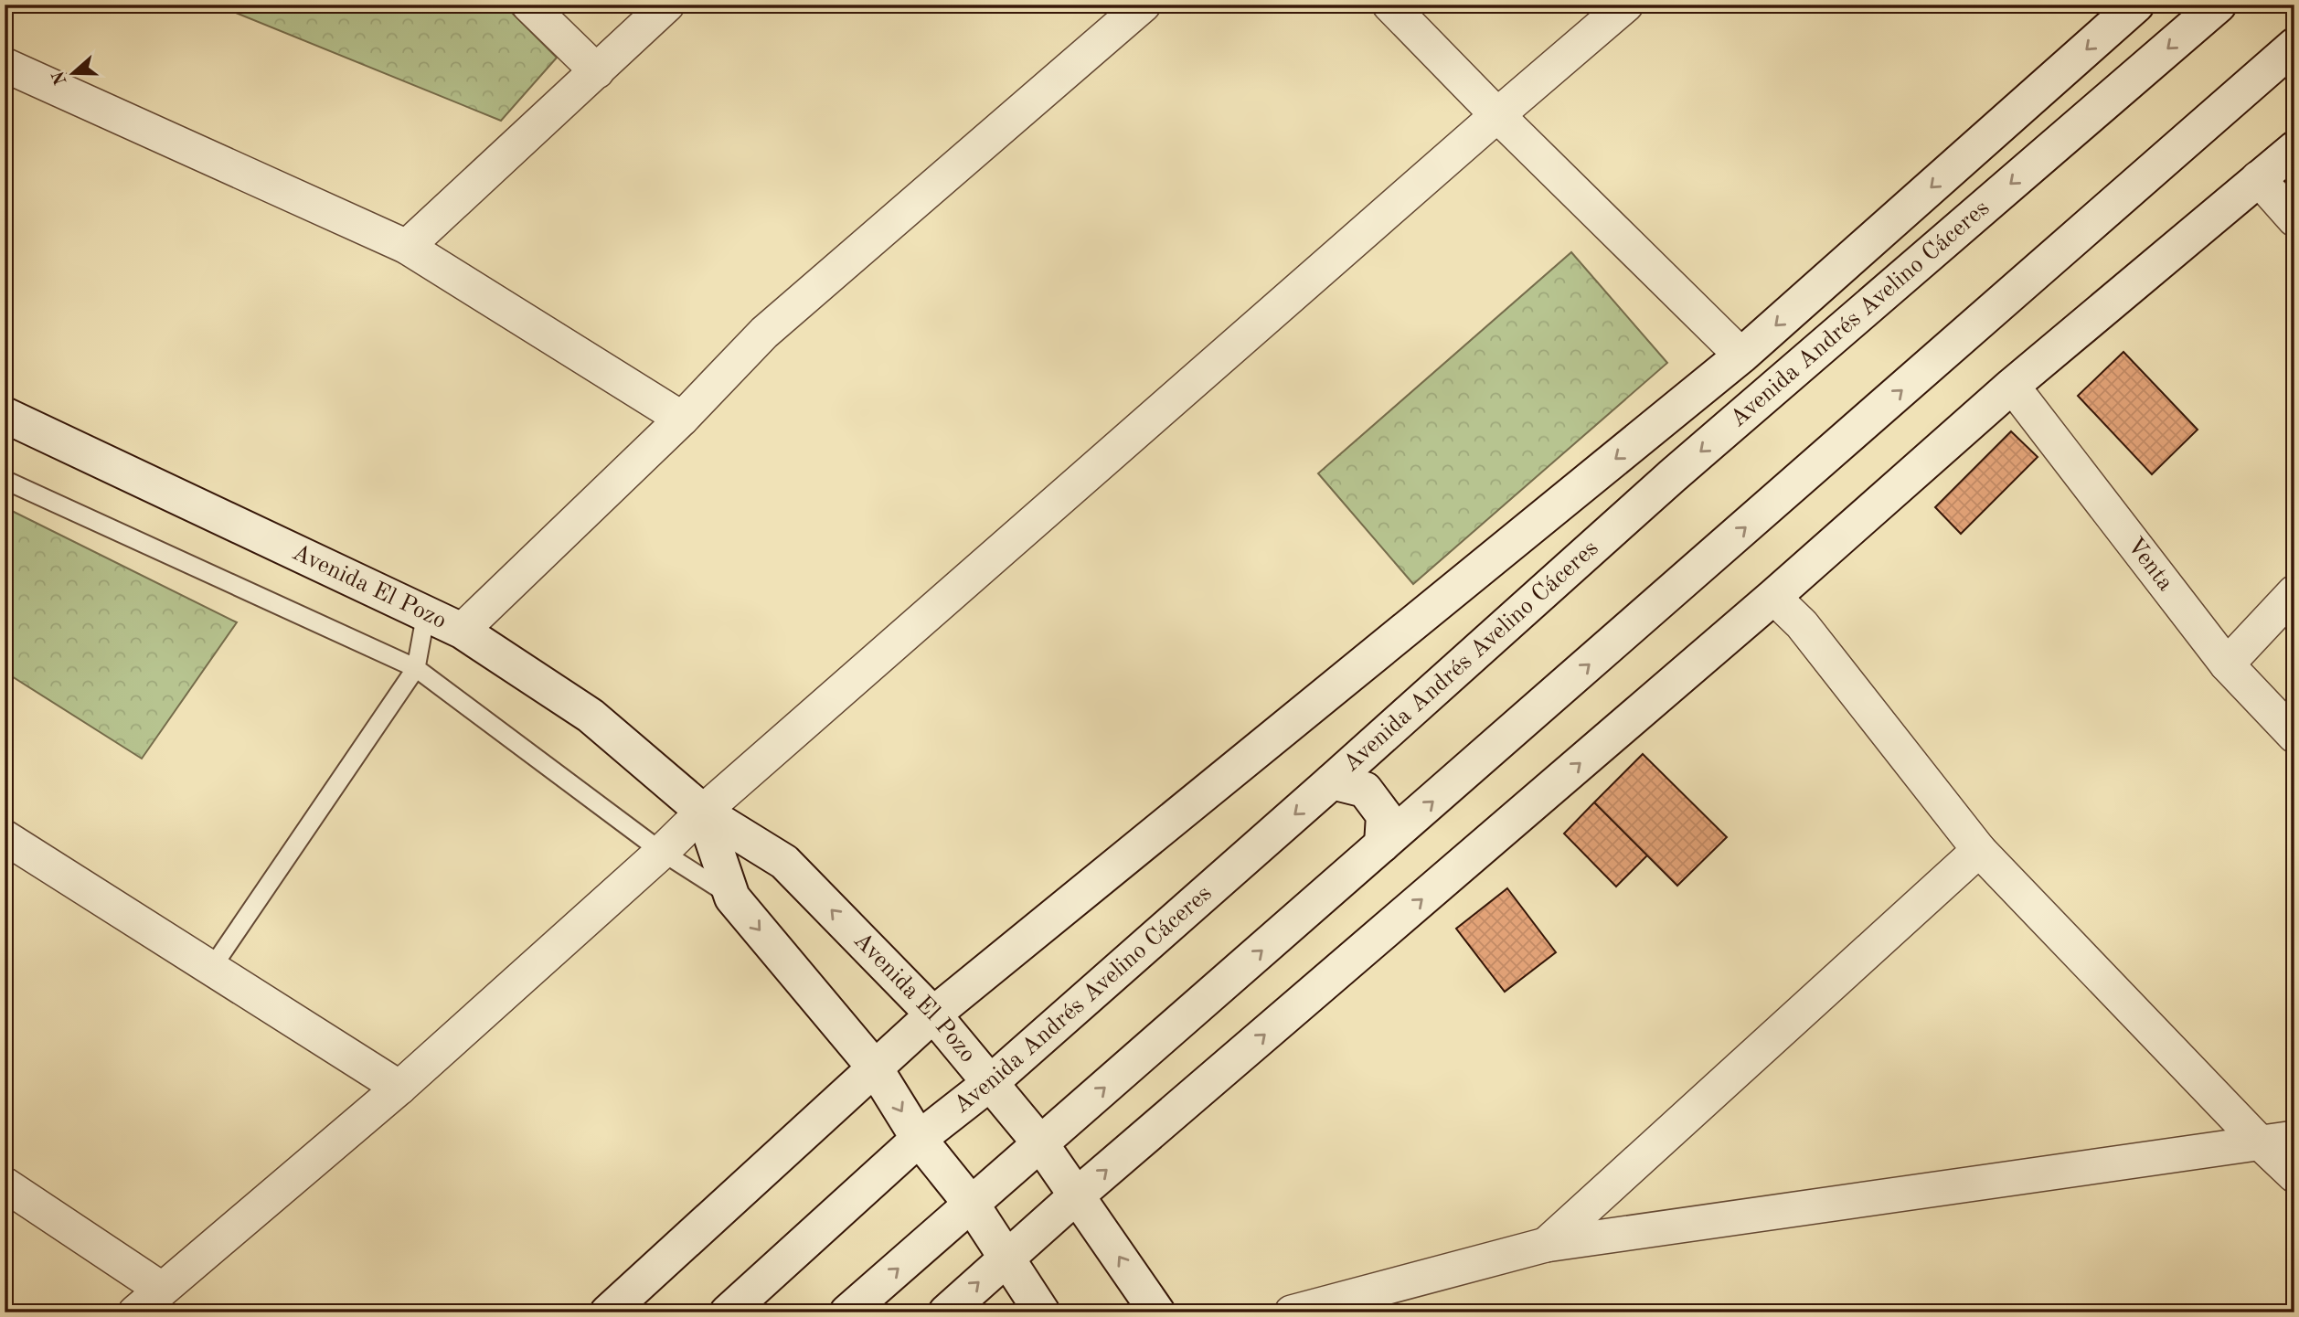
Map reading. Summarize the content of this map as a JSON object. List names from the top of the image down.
{
  "streets": {
    "street": ["Avenida Andrés Avelino Cáceres", "Venta", "Avenida El Pozo"]
  },
  "crossings": [
    ["Avenida Andrés Avelino Cáceres", "Avenida El Pozo"]
  ],
  "north": "left"
}
